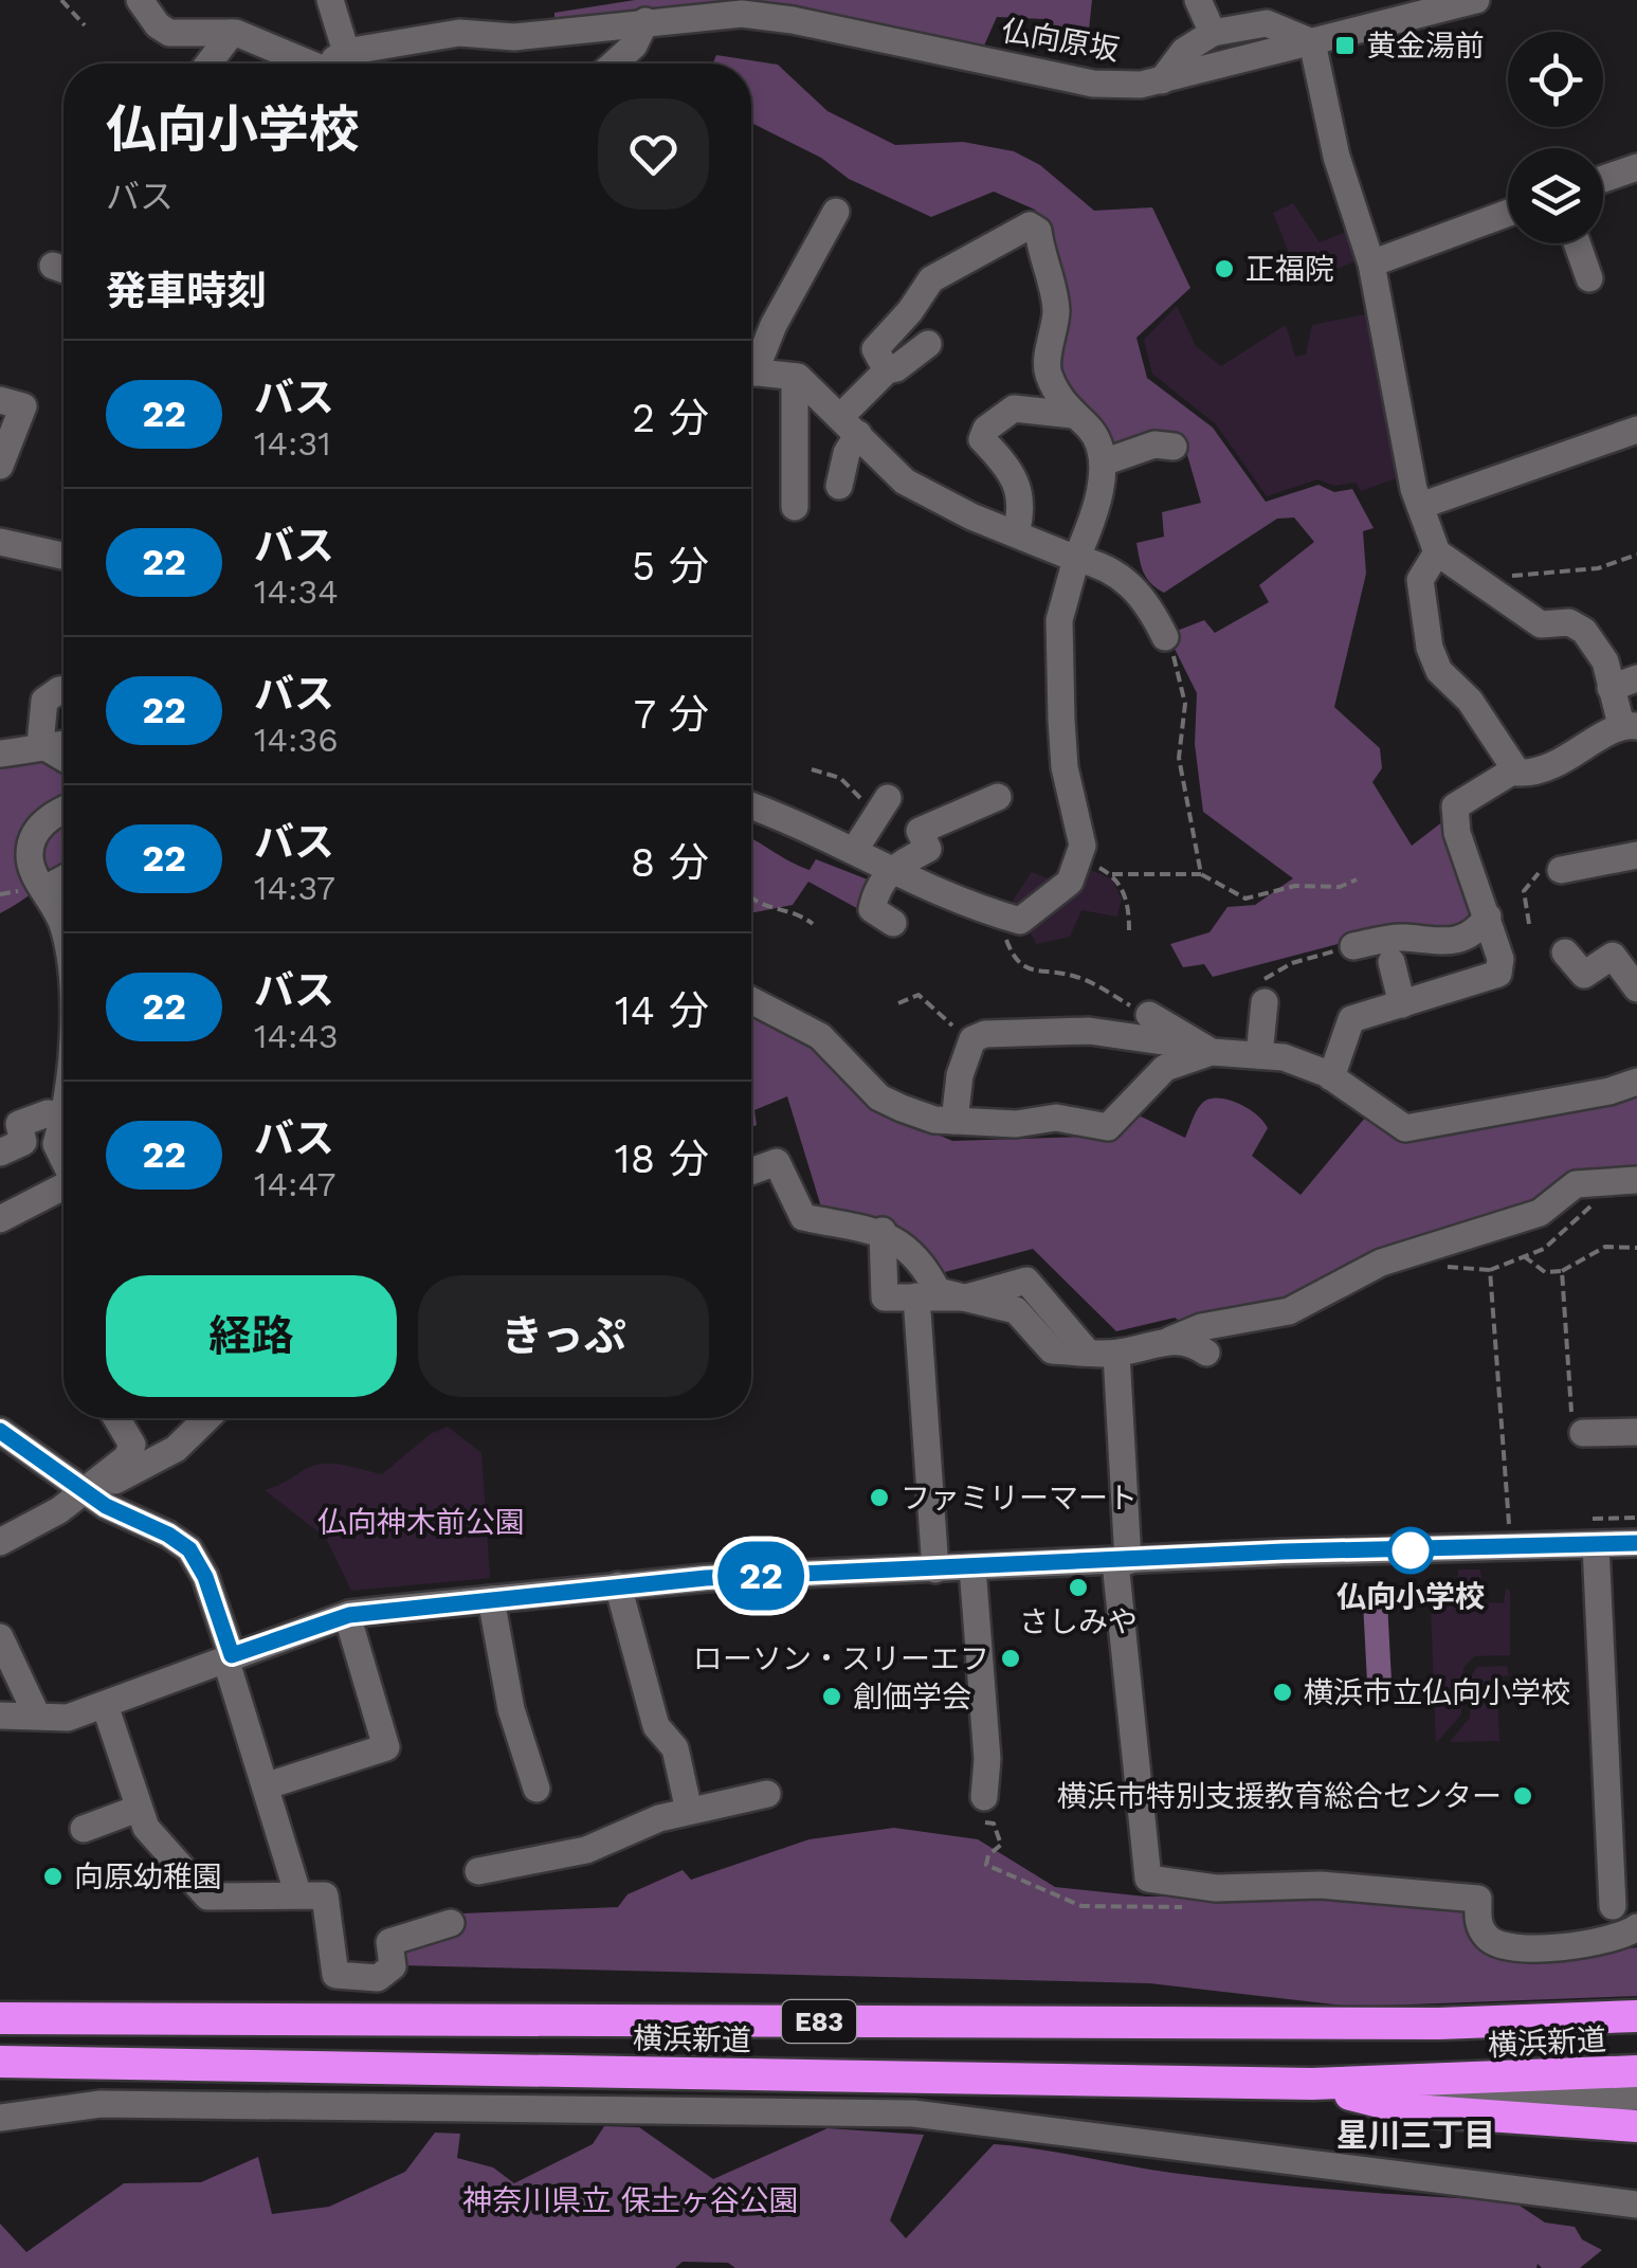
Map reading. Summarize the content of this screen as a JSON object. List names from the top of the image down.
{
  "streets": {
    "highway": ["E83", "横浜新道"],
    "street": ["仏向原坂"]
  },
  "districts": ["星川三丁目"],
  "parks": ["仏向神木前公園", "神奈川県立 保土ヶ谷公園"],
  "places": {
    "transit": ["黄金湯前"],
    "other": [
      "正福院",
      "ファミリーマート",
      "仏向小学校",
      "さしみや",
      "ローソン・スリーエフ",
      "横浜市立仏向小学校",
      "創価学会",
      "横浜市特別支援教育総合センター",
      "向原幼稚園"
    ]
  },
  "lines": ["bus line 22"],
  "page": {
    "on_map": "22",
    "heading": [
      ["仏向小学校", "バス"],
      "発車時刻"
    ],
    "list": [
      {
        "mark": "22",
        "name": "バス",
        "note": "14:31",
        "value": "2 分"
      },
      {
        "mark": "22",
        "name": "バス",
        "note": "14:34",
        "value": "5 分"
      },
      {
        "mark": "22",
        "name": "バス",
        "note": "14:36",
        "value": "7 分"
      },
      {
        "mark": "22",
        "name": "バス",
        "note": "14:37",
        "value": "8 分"
      },
      {
        "mark": "22",
        "name": "バス",
        "note": "14:43",
        "value": "14 分"
      },
      {
        "mark": "22",
        "name": "バス",
        "note": "14:47",
        "value": "18 分"
      }
    ],
    "buttons": ["経路", "きっぷ"]
  }
}
